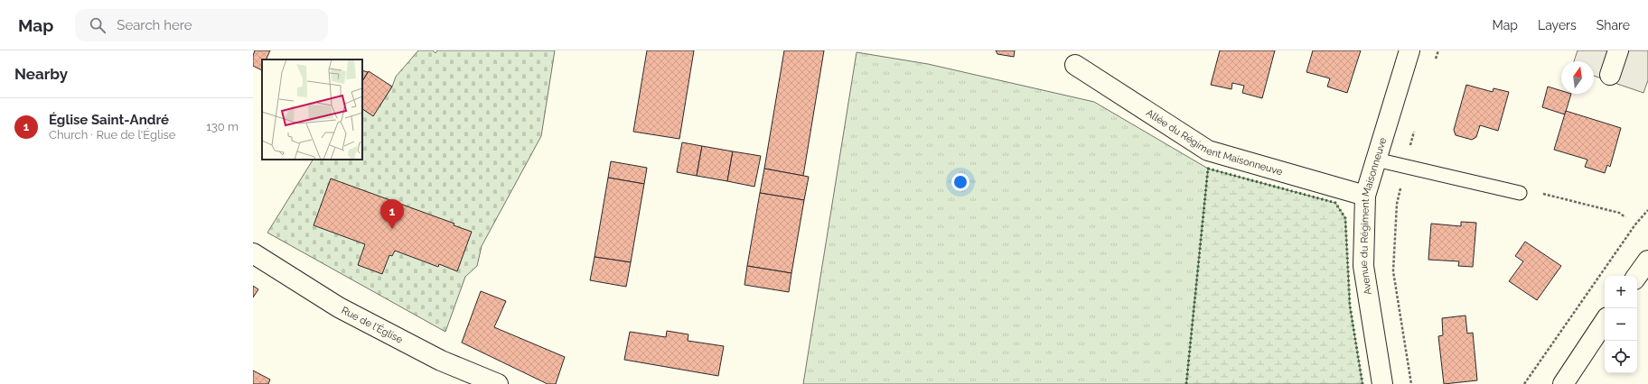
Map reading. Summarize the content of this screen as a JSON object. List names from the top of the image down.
{
  "streets": {
    "street": ["Allée du Régiment Maisonneuve", "Avenue du Régiment Maisonneuve", "Rue de l'Église"]
  },
  "crossings": [
    ["Allée du Régiment Maisonneuve", "Avenue du Régiment Maisonneuve"]
  ],
  "north": "top",
  "page": {
    "header": "Map",
    "search": "Search here",
    "nav": ["Map", "Layers", "Share"],
    "heading": "Nearby",
    "list": [
      {
        "mark": "1",
        "name": "Église Saint-André",
        "note": "Church · Rue de l'Église",
        "value": "130 m"
      }
    ],
    "pins": "1",
    "map_buttons": ["+", "−"]
  }
}
